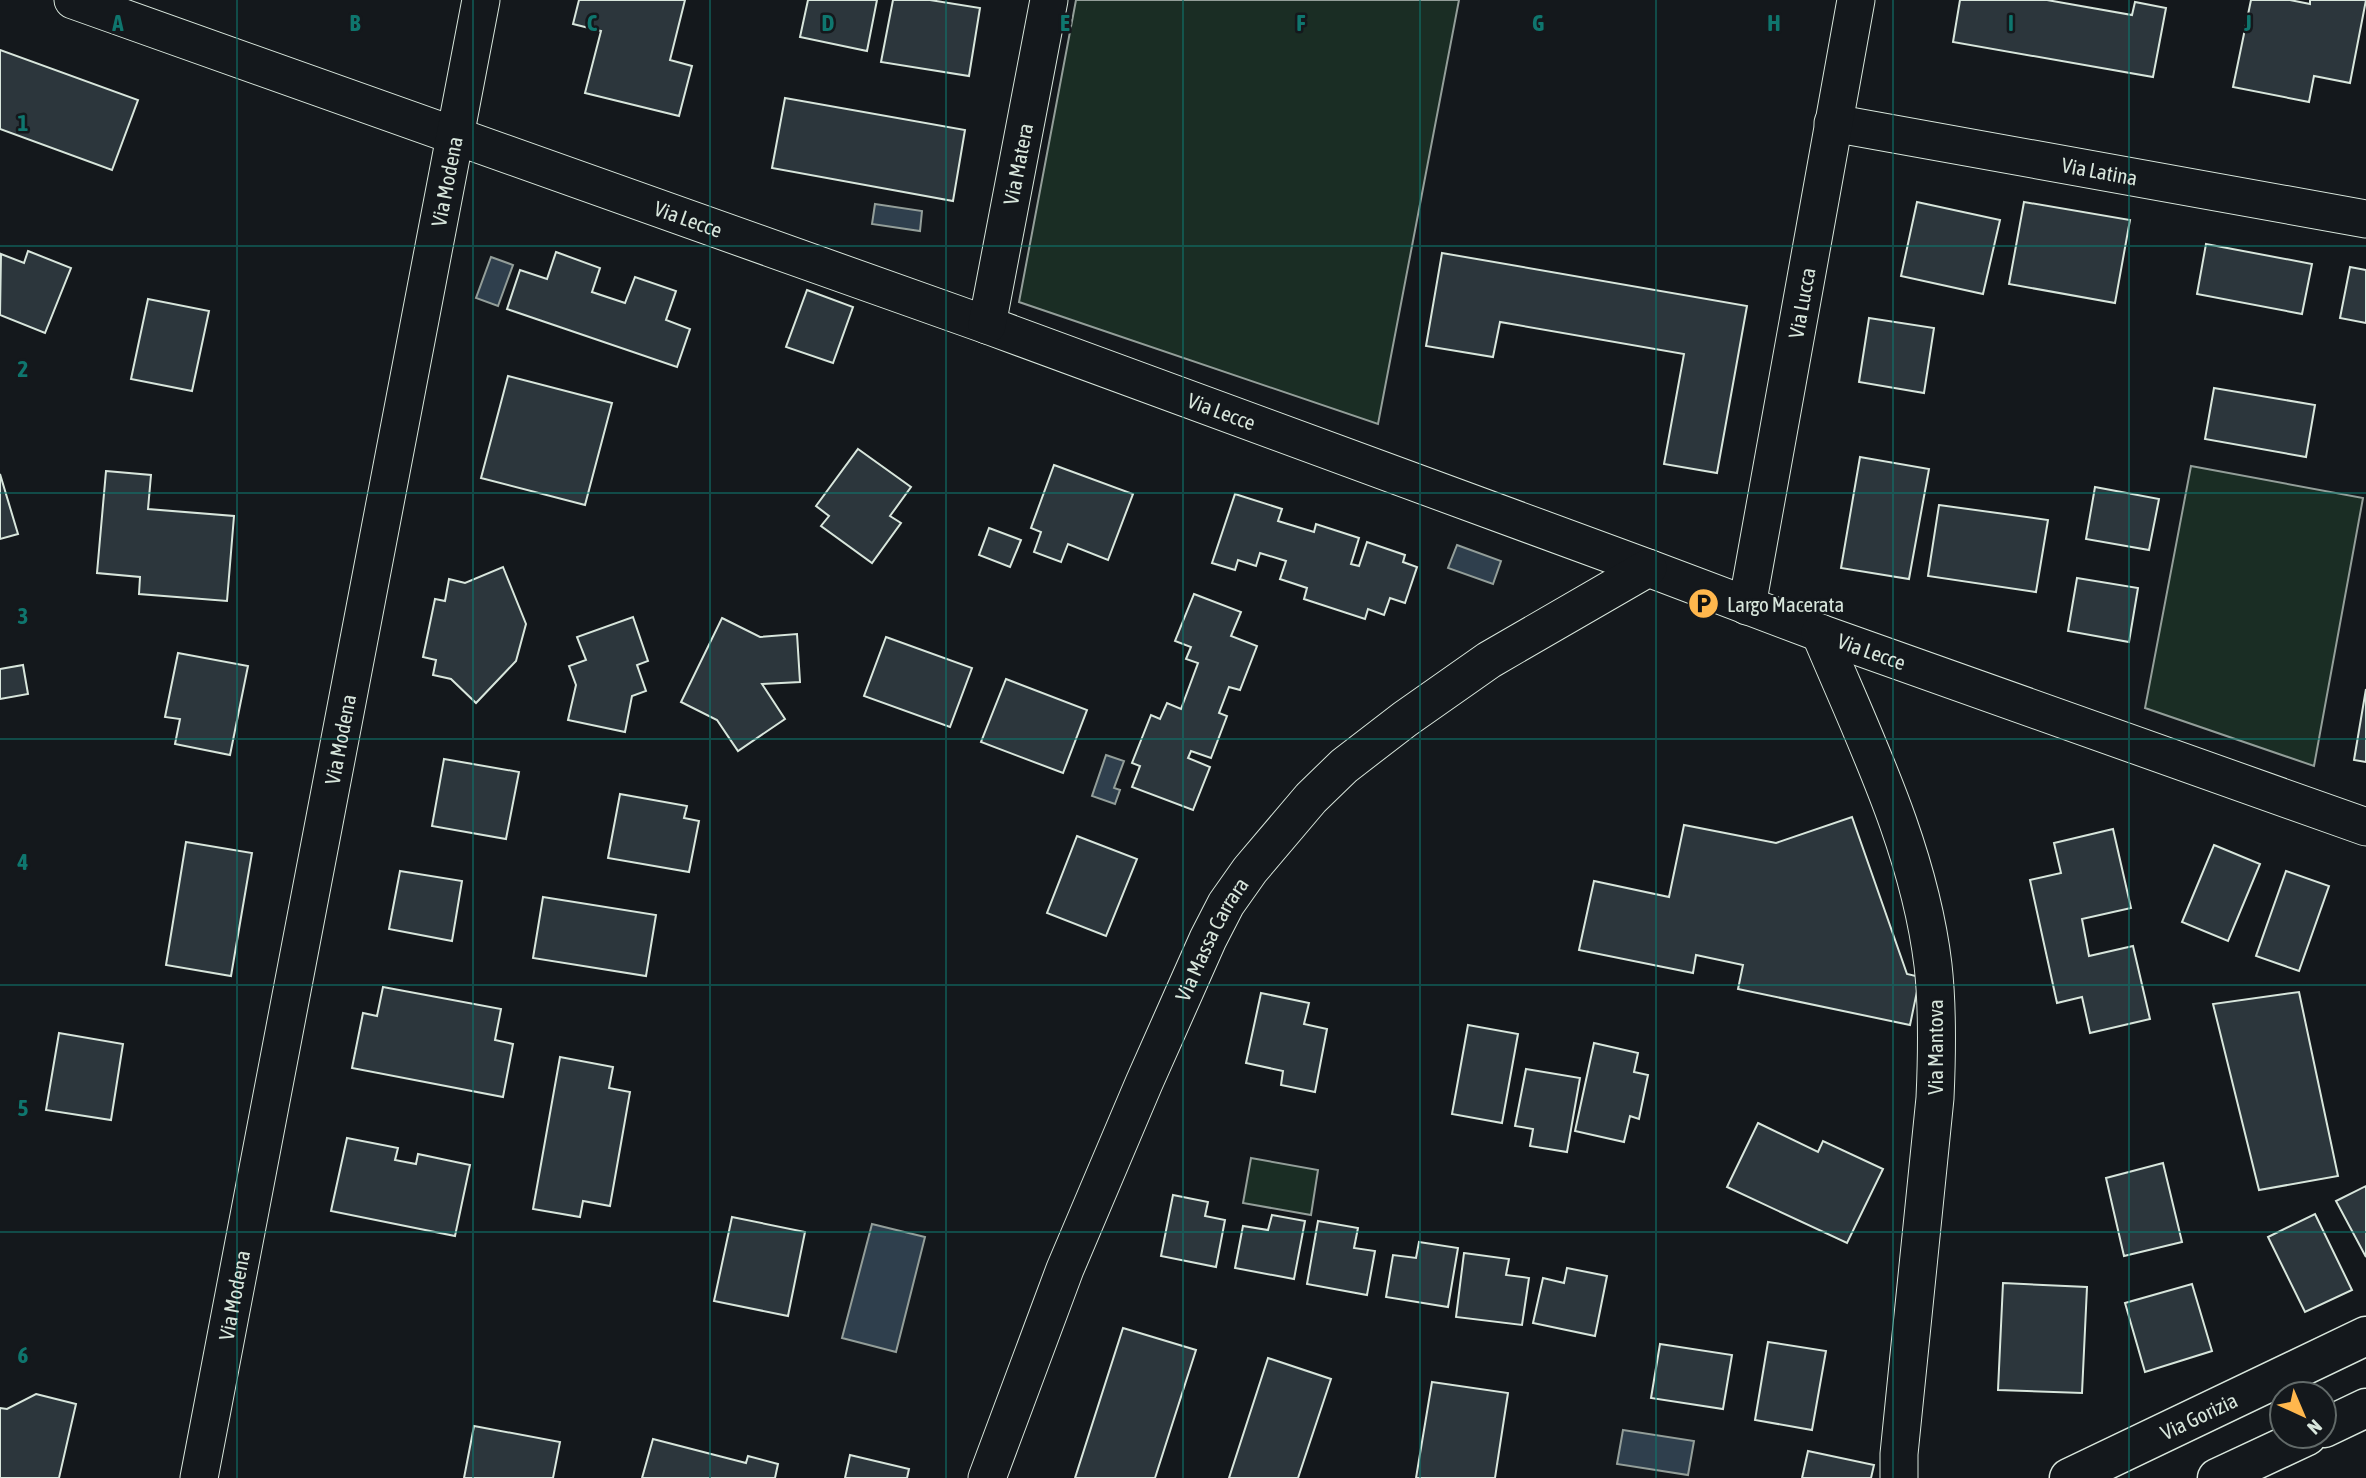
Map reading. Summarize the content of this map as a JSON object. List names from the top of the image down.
{
  "streets": {
    "street": [
      "Via Matera",
      "Via Latina",
      "Via Modena",
      "Via Lecce",
      "Via Lucca",
      "Via Massa Carrara",
      "Via Mantova",
      "Via Gorizia"
    ]
  },
  "crossings": [
    ["Via Matera", "Via Lecce"],
    ["Via Latina", "Via Lucca"],
    ["Via Modena", "Via Lecce"],
    ["Via Lecce", "Via Lucca"],
    ["Via Lecce", "Via Massa Carrara"],
    ["Via Lecce", "Via Mantova"]
  ],
  "places": {
    "parking": ["Largo Macerata"]
  },
  "north": "bottom right",
  "grid": {
    "columns": [
      "A",
      "B",
      "C",
      "D",
      "E",
      "F",
      "G",
      "H",
      "I",
      "J"
    ],
    "rows": [
      "1",
      "2",
      "3",
      "4",
      "5",
      "6"
    ]
  }
}
